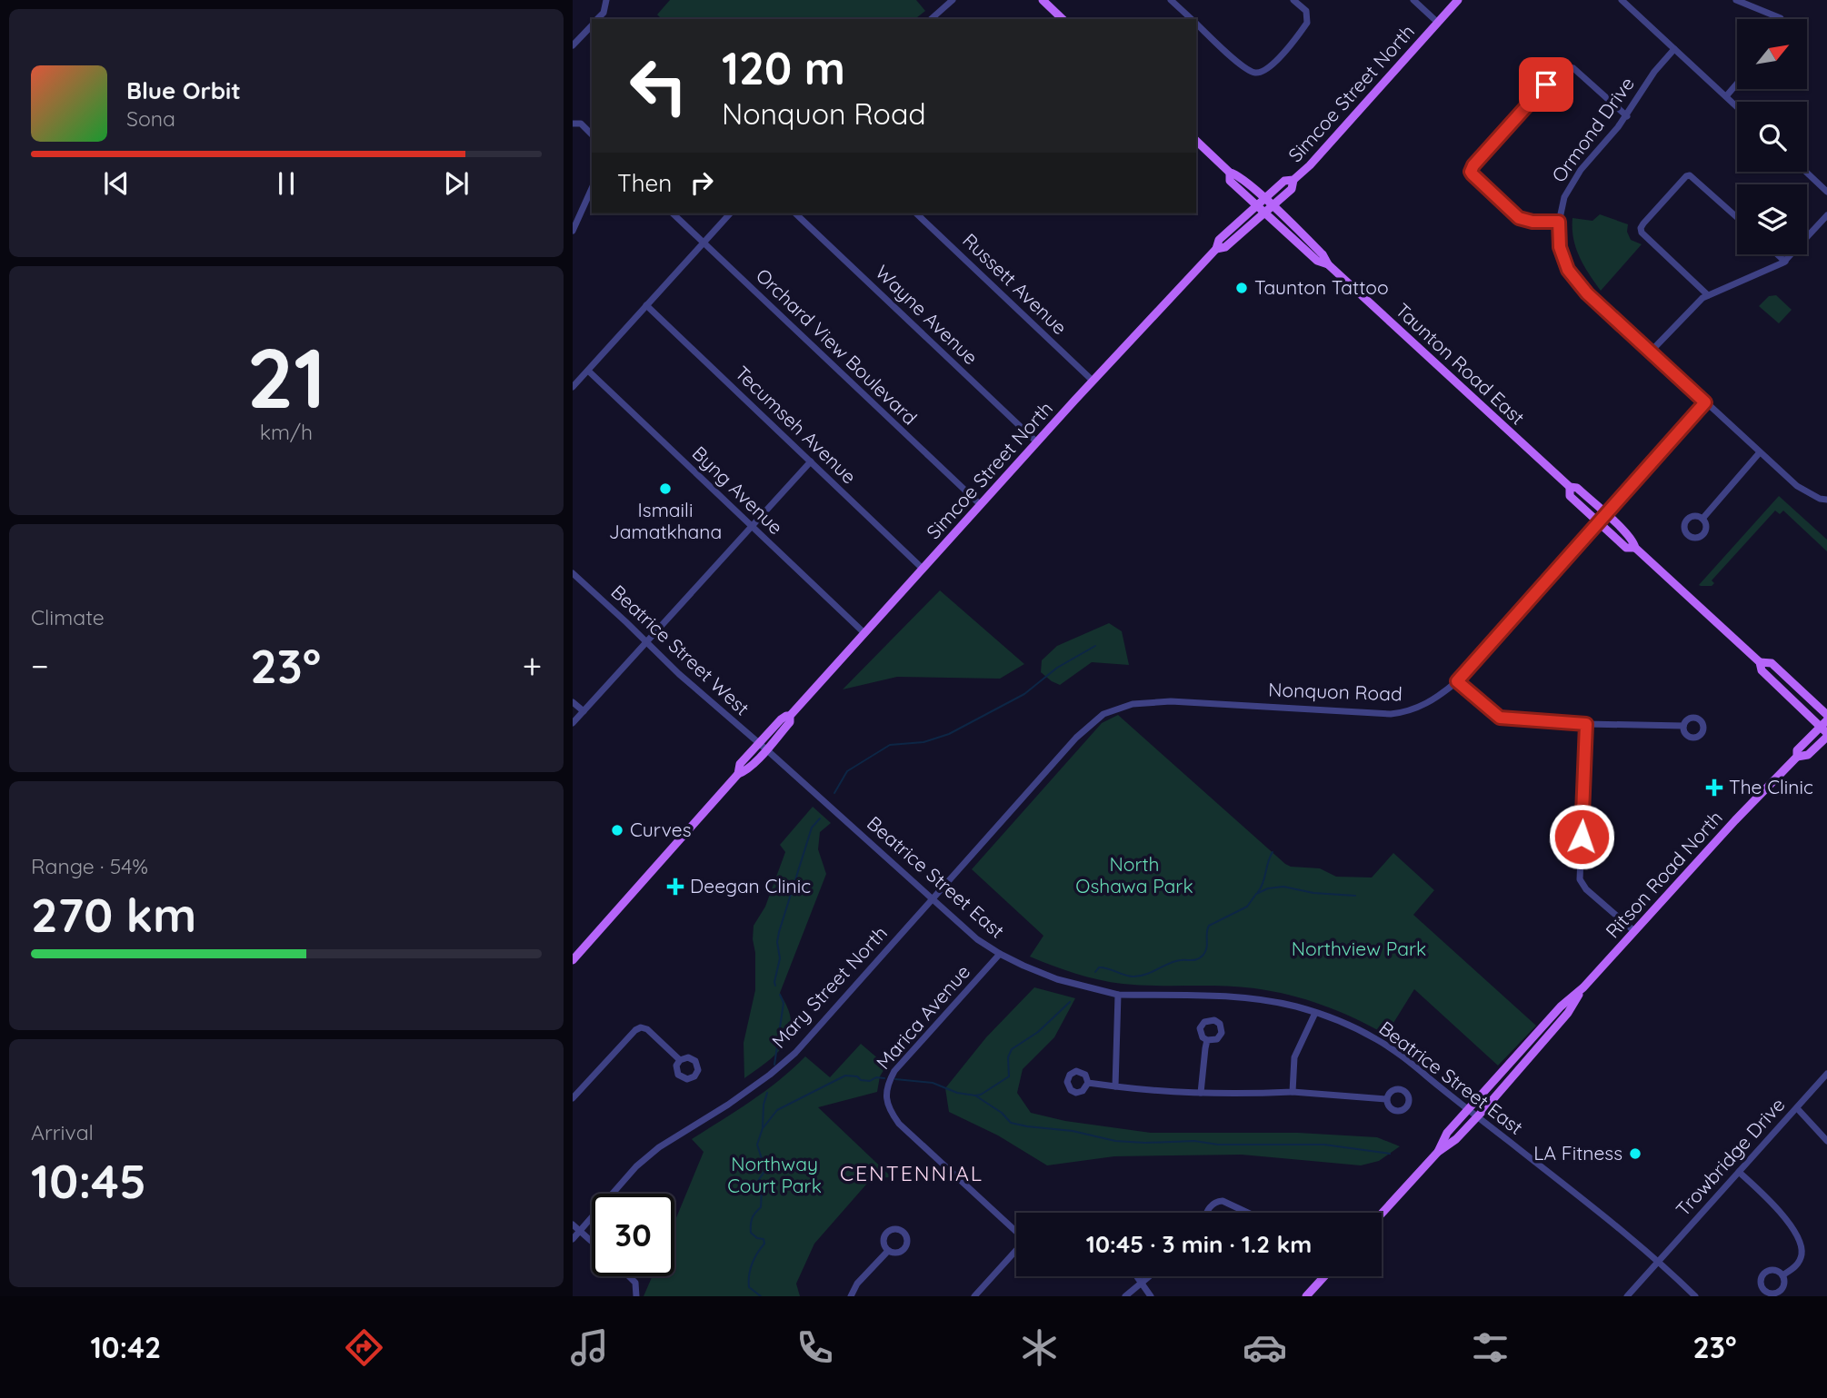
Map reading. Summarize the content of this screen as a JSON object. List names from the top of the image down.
{
  "streets": {
    "main road": ["Simcoe Street North", "Taunton Road East", "Ritson Road North"],
    "street": [
      "Ormond Drive",
      "Russett Avenue",
      "Wayne Avenue",
      "Orchard View Boulevard",
      "Tecumseh Avenue",
      "Byng Avenue",
      "Beatrice Street West",
      "Nonquon Road",
      "Beatrice Street East",
      "Mary Street North",
      "Marica Avenue",
      "Trowbridge Drive"
    ]
  },
  "crossings": [
    ["Simcoe Street North", "Russett Avenue"],
    ["Simcoe Street North", "Wayne Avenue"],
    ["Simcoe Street North", "Orchard View Boulevard"],
    ["Simcoe Street North", "Taunton Road East"],
    ["Simcoe Street North", "Tecumseh Avenue"],
    ["Simcoe Street North", "Byng Avenue"],
    ["Simcoe Street North", "Beatrice Street West"],
    ["Simcoe Street North", "Beatrice Street East"],
    ["Taunton Road East", "Ritson Road North"],
    ["Beatrice Street West", "Beatrice Street East"],
    ["Nonquon Road", "Mary Street North"],
    ["Ritson Road North", "Beatrice Street East"],
    ["Beatrice Street East", "Mary Street North"],
    ["Beatrice Street East", "Marica Avenue"],
    ["Beatrice Street East", "Trowbridge Drive"]
  ],
  "districts": ["CENTENNIAL"],
  "parks": ["North Oshawa Park", "Northview Park", "Northway Court Park"],
  "places": {
    "other": [
      "Taunton Tattoo",
      "Ismaili Jamatkhana",
      "Curves",
      "LA Fitness"
    ],
    "health": ["The Clinic", "Deegan Clinic"]
  },
  "north": "top right",
  "page": {
    "turn": ["120 m", "Nonquon Road"],
    "song": ["Blue Orbit", "Sona"],
    "then": "Then",
    "tile": [
      ["21", "km/h"],
      "Climate",
      ["Range · 54%", "270 km"],
      ["Arrival", "10:45"]
    ],
    "heat": ["−", "23°", "+"],
    "limit": "30",
    "trip": "10:45 · 3 min · 1.2 km",
    "tabs": ["10:42", "23°"]
  }
}
